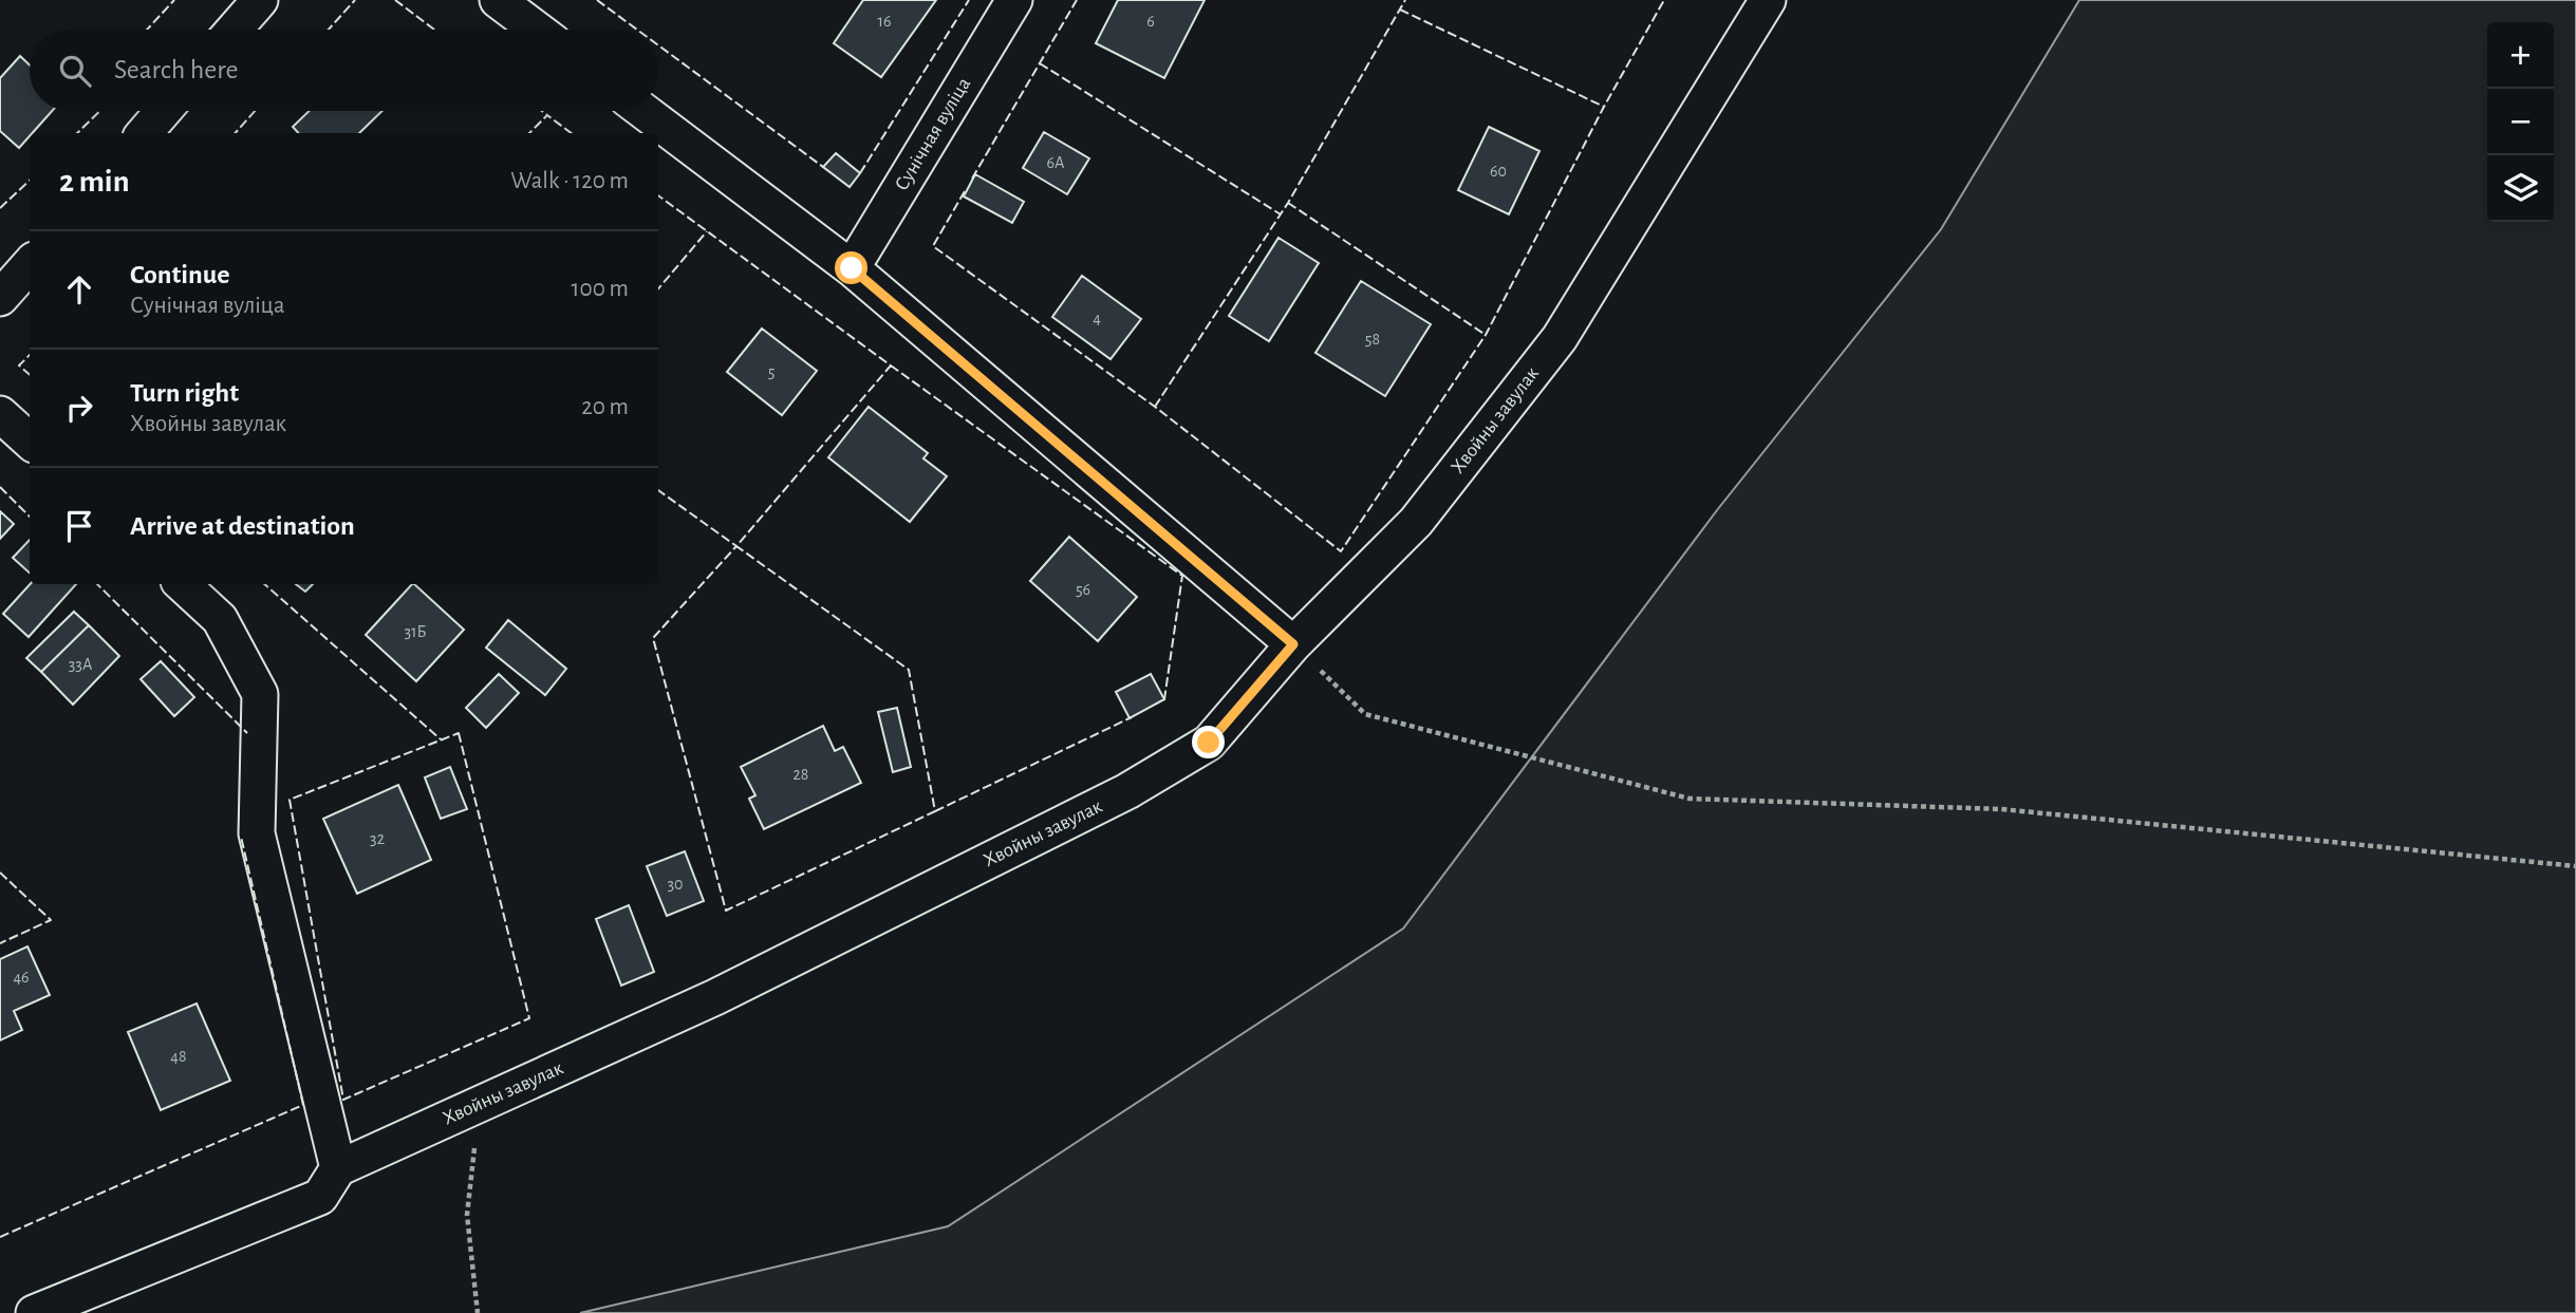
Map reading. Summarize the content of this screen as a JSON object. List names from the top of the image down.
{
  "streets": {
    "street": ["Сунічная вуліца", "Хвойны завулак"]
  },
  "house_numbers": [
    "16",
    "6",
    "6А",
    "60",
    "4",
    "58",
    "5",
    "56",
    "31Б",
    "33А",
    "28",
    "32",
    "30",
    "46",
    "48"
  ],
  "page": {
    "map_buttons": ["+", "−"],
    "search": "Search here",
    "heading": ["2 min", "Walk · 120 m"],
    "list": [
      ["Continue", "Сунічная вуліца", "100 m"],
      ["Turn right", "Хвойны завулак", "20 m"],
      "Arrive at destination"
    ]
  }
}
